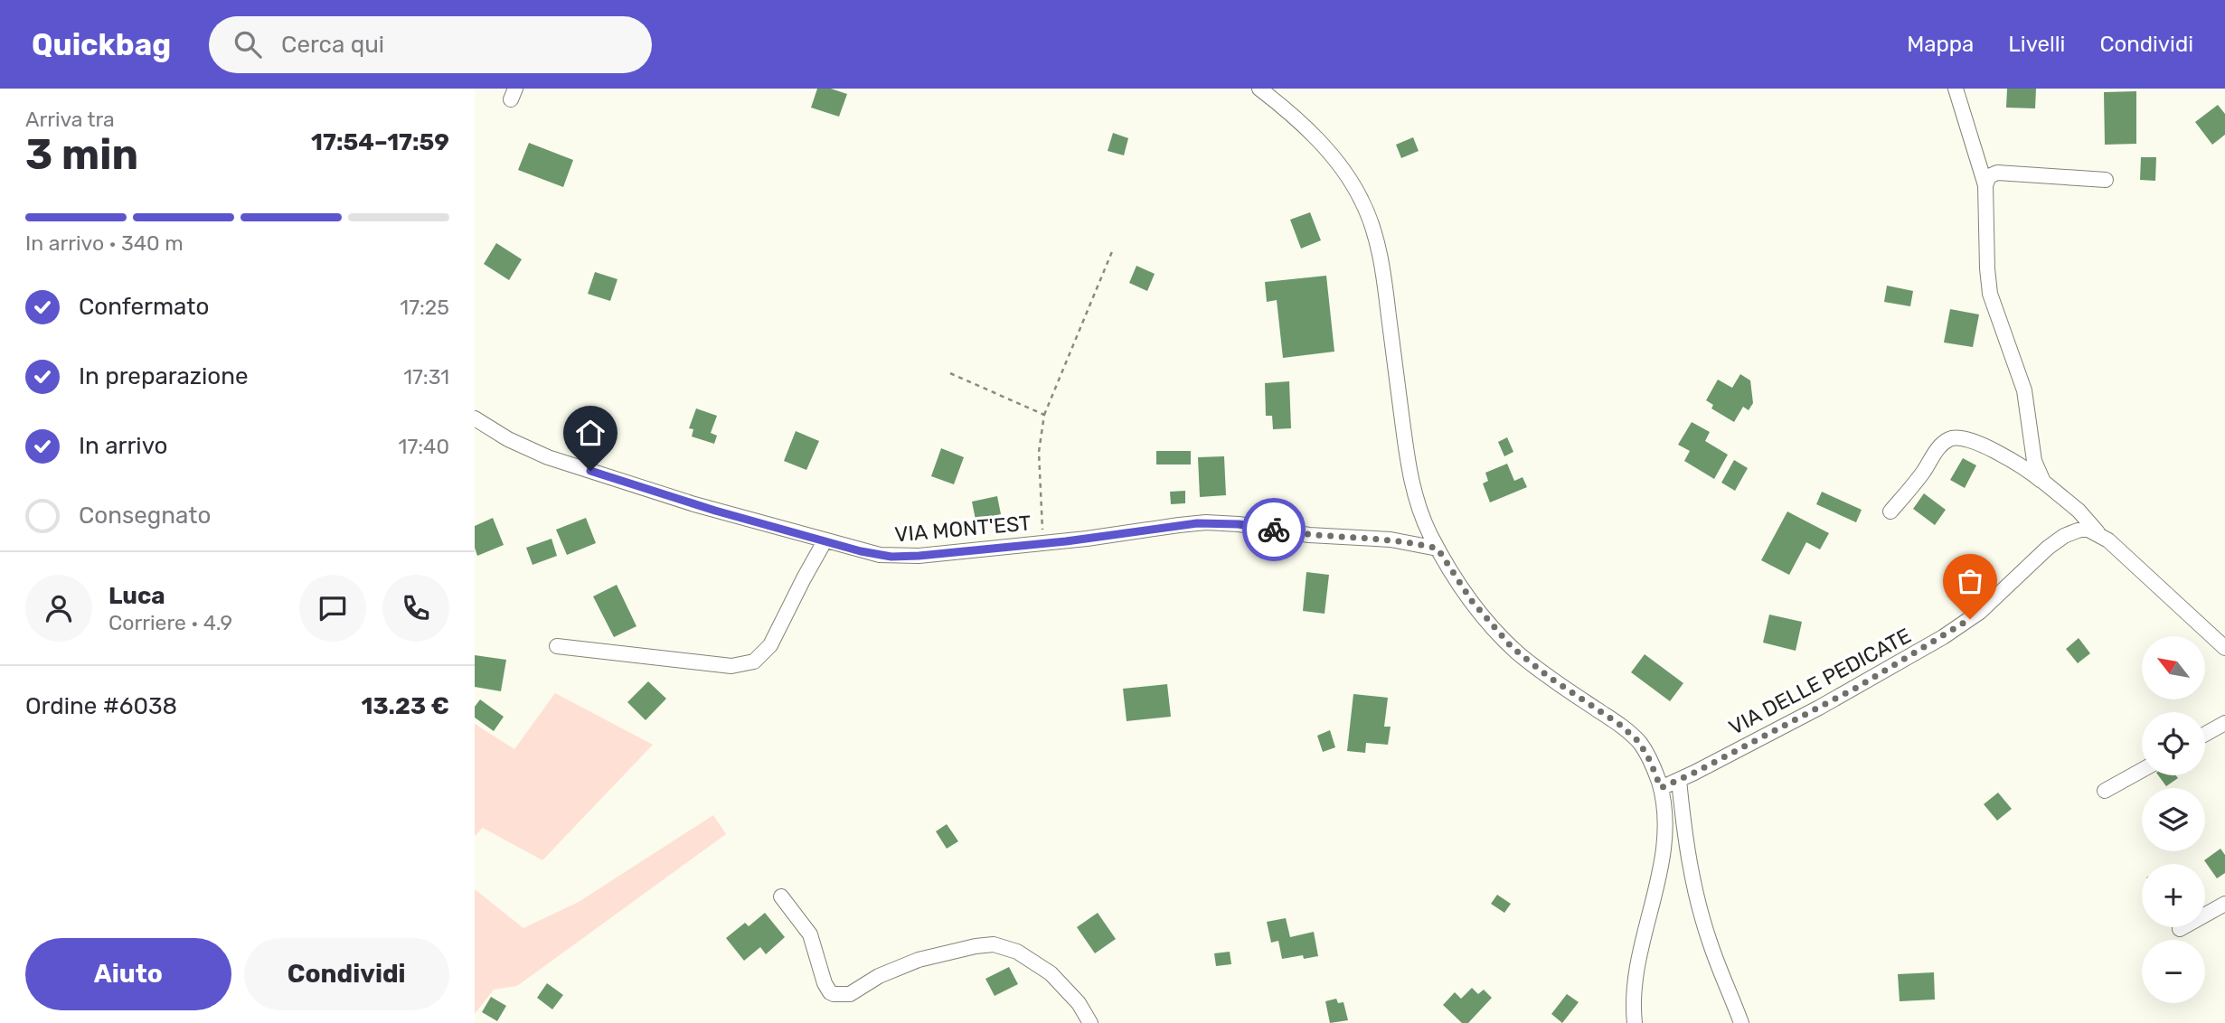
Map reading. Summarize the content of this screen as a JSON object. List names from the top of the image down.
{
  "streets": {
    "street": ["VIA MONT'EST", "VIA DELLE PEDICATE"]
  },
  "north": "top left",
  "page": {
    "header": "Quickbag",
    "search": "Cerca qui",
    "nav": ["Mappa", "Livelli", "Condividi"],
    "heading": ["3 min", "Arriva tra", "17:54–17:59"],
    "panel": [
      "Luca",
      "Corriere · 4.9",
      "Ordine #6038",
      "13.23 €"
    ],
    "bar": "In arrivo · 340 m",
    "list": [
      ["Confermato", "17:25"],
      ["In preparazione", "17:31"],
      ["In arrivo", "17:40"],
      "Consegnato"
    ],
    "map_buttons": ["+", "−"],
    "buttons": ["Aiuto", "Condividi"]
  }
}
